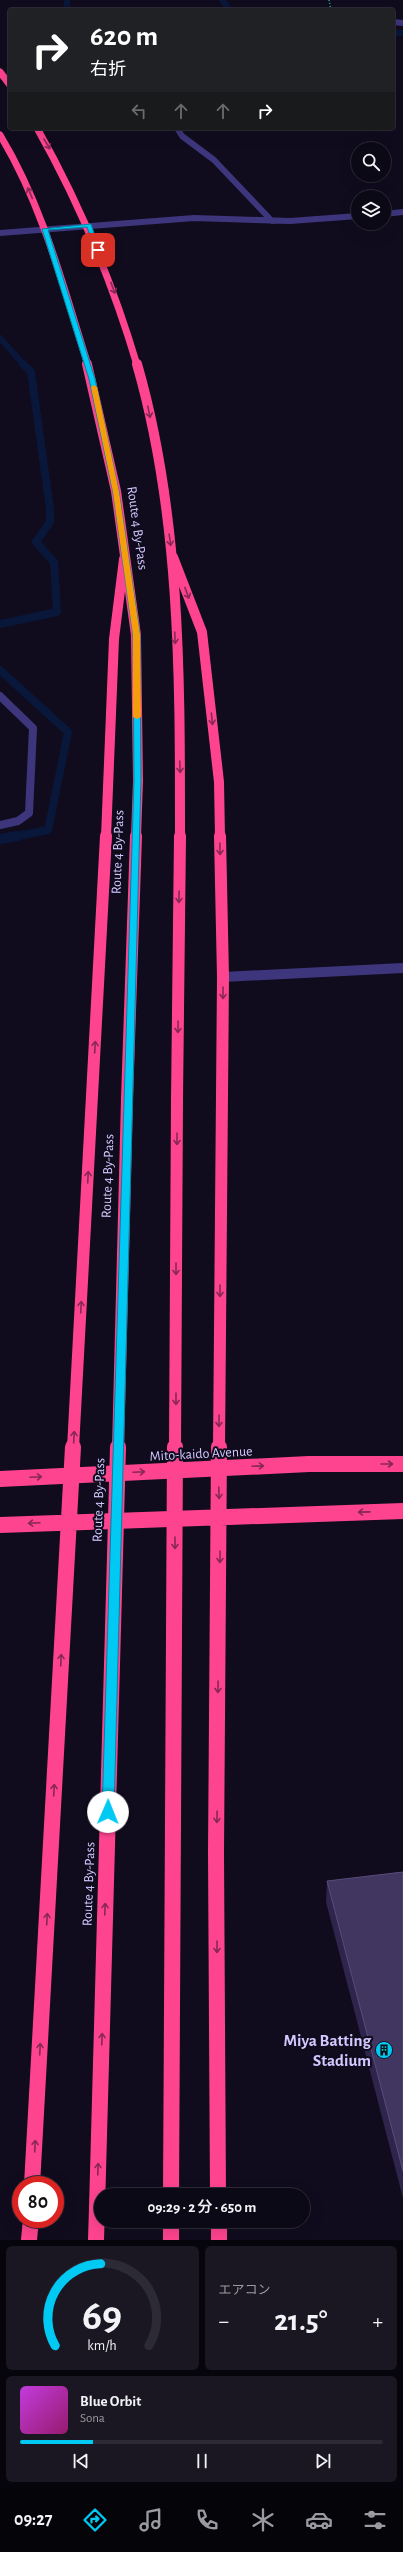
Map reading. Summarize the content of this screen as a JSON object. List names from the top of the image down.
{
  "streets": {
    "highway": ["Route 4 By-Pass", "Mito-kaido Avenue"]
  },
  "places": {
    "building": ["Miya Batting Stadium"]
  },
  "page": {
    "turn": ["620 m", "右折"],
    "limit": "80",
    "trip": "09:29 · 2 分 · 650 m",
    "tile": "エアコン",
    "heat": ["−", "21.5°", "+"],
    "song": ["Blue Orbit", "Sona"],
    "tabs": "09:27",
    "gauge": ["69", "km/h"]
  }
}
